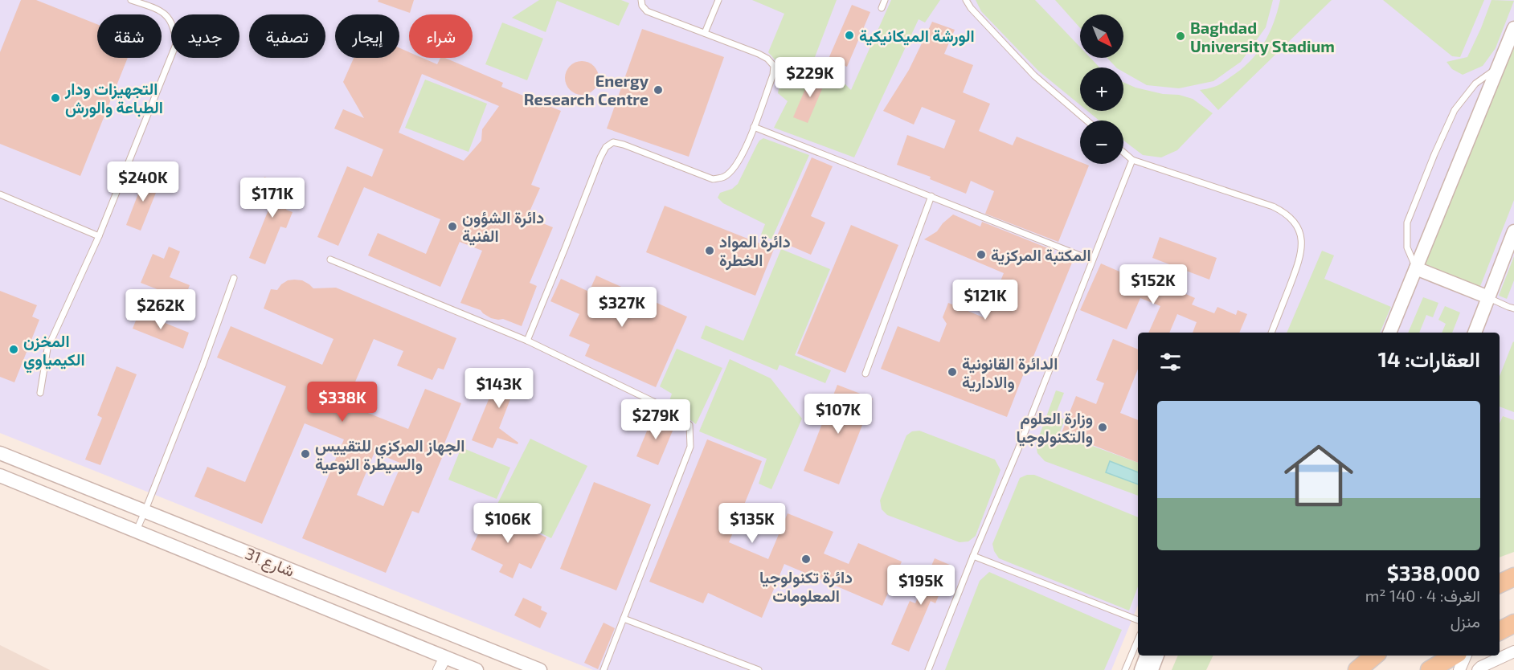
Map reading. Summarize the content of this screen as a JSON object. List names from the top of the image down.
{
  "streets": {
    "street": ["شارع 31"]
  },
  "places": [
    "الورشة الميكانيكية",
    "Baghdad University Stadium",
    "Energy Research Centre",
    "التجهيزات ودار الطباعة والورش",
    "دائرة الشؤون الفنية",
    "دائرة المواد الخطرة",
    "المكتبة المركزية",
    "المخزن الكيمياوي",
    "الدائرة القانونية والادارية",
    "وزارة العلوم والتكنولوجيا",
    "الجهاز المركزي للتقييس والسيطرة النوعية",
    "دائرة تكنولوجيا المعلومات"
  ],
  "north": "bottom right",
  "page": {
    "map_buttons": ["+", "−"],
    "chip": [
      "شراء",
      "إيجار",
      "تصفية",
      "جديد",
      "شقة"
    ],
    "price": [
      "$229K",
      "$240K",
      "$171K",
      "$152K",
      "$121K",
      "$327K",
      "$262K",
      "$143K",
      "$338K",
      "$107K",
      "$279K",
      "$106K",
      "$135K",
      "$195K"
    ],
    "heading": "العقارات: 14",
    "list": [
      {
        "name": "$338,000",
        "note": "الغرف: 4 · 140 m² · منزل"
      }
    ]
  }
}
